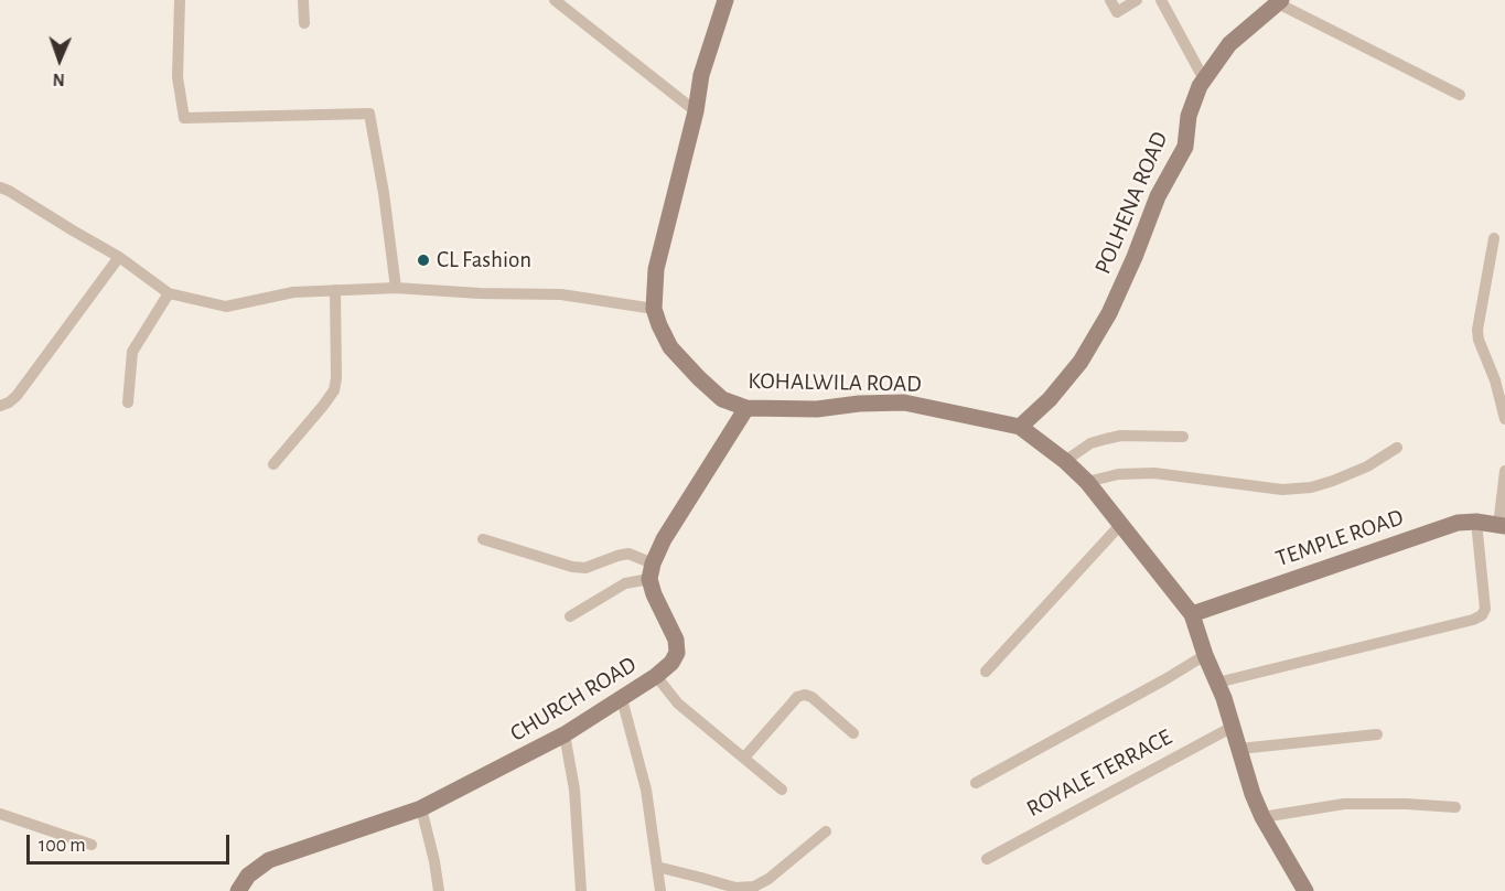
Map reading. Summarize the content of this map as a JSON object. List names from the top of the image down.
{
  "streets": {
    "street": [
      "POLHENA ROAD",
      "KOHALWILA ROAD",
      "TEMPLE ROAD",
      "CHURCH ROAD",
      "ROYALE TERRACE"
    ]
  },
  "crossings": [
    ["POLHENA ROAD", "KOHALWILA ROAD"],
    ["KOHALWILA ROAD", "TEMPLE ROAD"],
    ["KOHALWILA ROAD", "ROYALE TERRACE"]
  ],
  "places": ["CL Fashion"],
  "scale_bar": "100 m",
  "north": "bottom"
}
